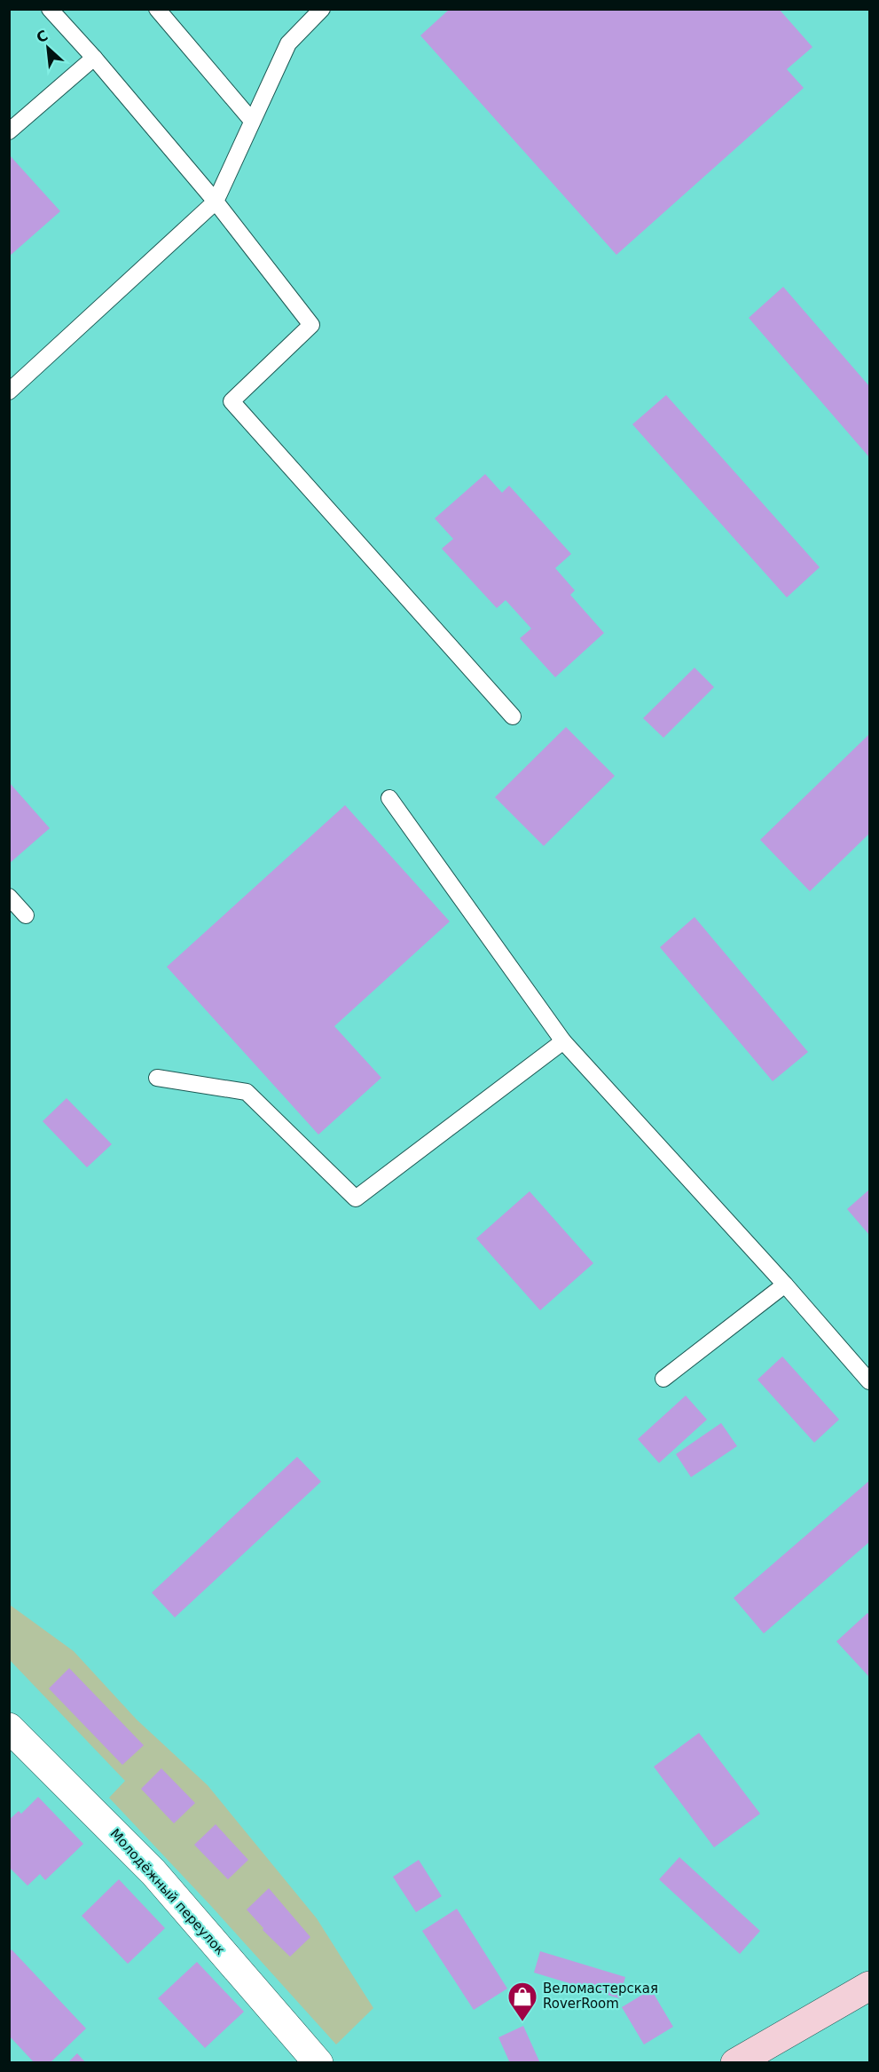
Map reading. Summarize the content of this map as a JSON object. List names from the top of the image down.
{
  "streets": {
    "street": ["Молодёжный переулок"]
  },
  "places": {
    "shop": ["Веломастерская RoverRoom"]
  },
  "north": "top left"
}
